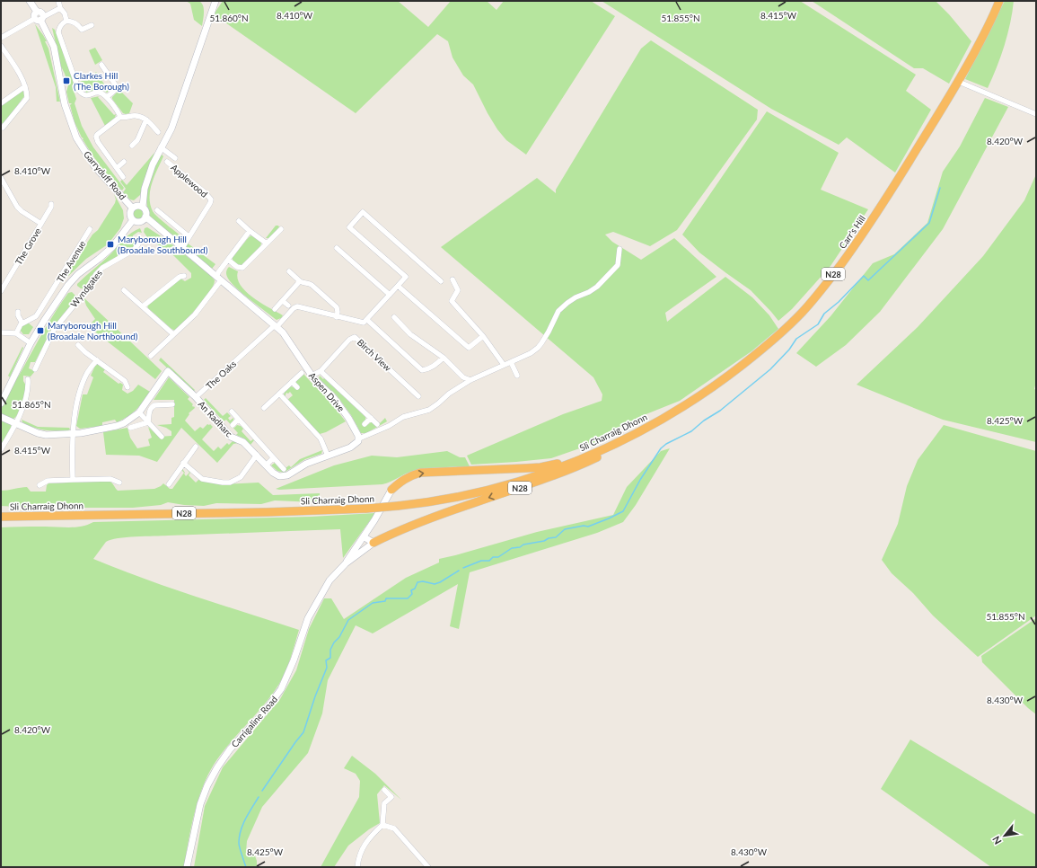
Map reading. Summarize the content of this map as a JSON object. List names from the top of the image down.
{
  "streets": {
    "highway": ["Carr's Hill", "N28", "Sli Charraig Dhonn"],
    "street": [
      "Garryduff Road",
      "Applewood",
      "The Grove",
      "The Avenue",
      "Wyndgates",
      "Birch View",
      "The Oaks",
      "Aspen Drive",
      "An Radharc",
      "Carrigaline Road"
    ]
  },
  "crossings": [
    ["Carr's Hill", "N28"],
    ["Carr's Hill", "Sli Charraig Dhonn"],
    ["N28", "Sli Charraig Dhonn"],
    ["N28", "Carrigaline Road"],
    ["Birch View", "Aspen Drive"],
    ["The Oaks", "An Radharc"]
  ],
  "places": {
    "transit": ["Clarkes Hill (The Borough)", "Maryborough Hill (Broadale Southbound)", "Maryborough Hill (Broadale Northbound)"]
  },
  "north": "bottom left",
  "coordinates": [
    "8.410°W",
    "8.415°W",
    "51.855°N",
    "51.860°N",
    "8.420°W",
    "51.865°N",
    "8.425°W",
    "8.430°W"
  ]
}
